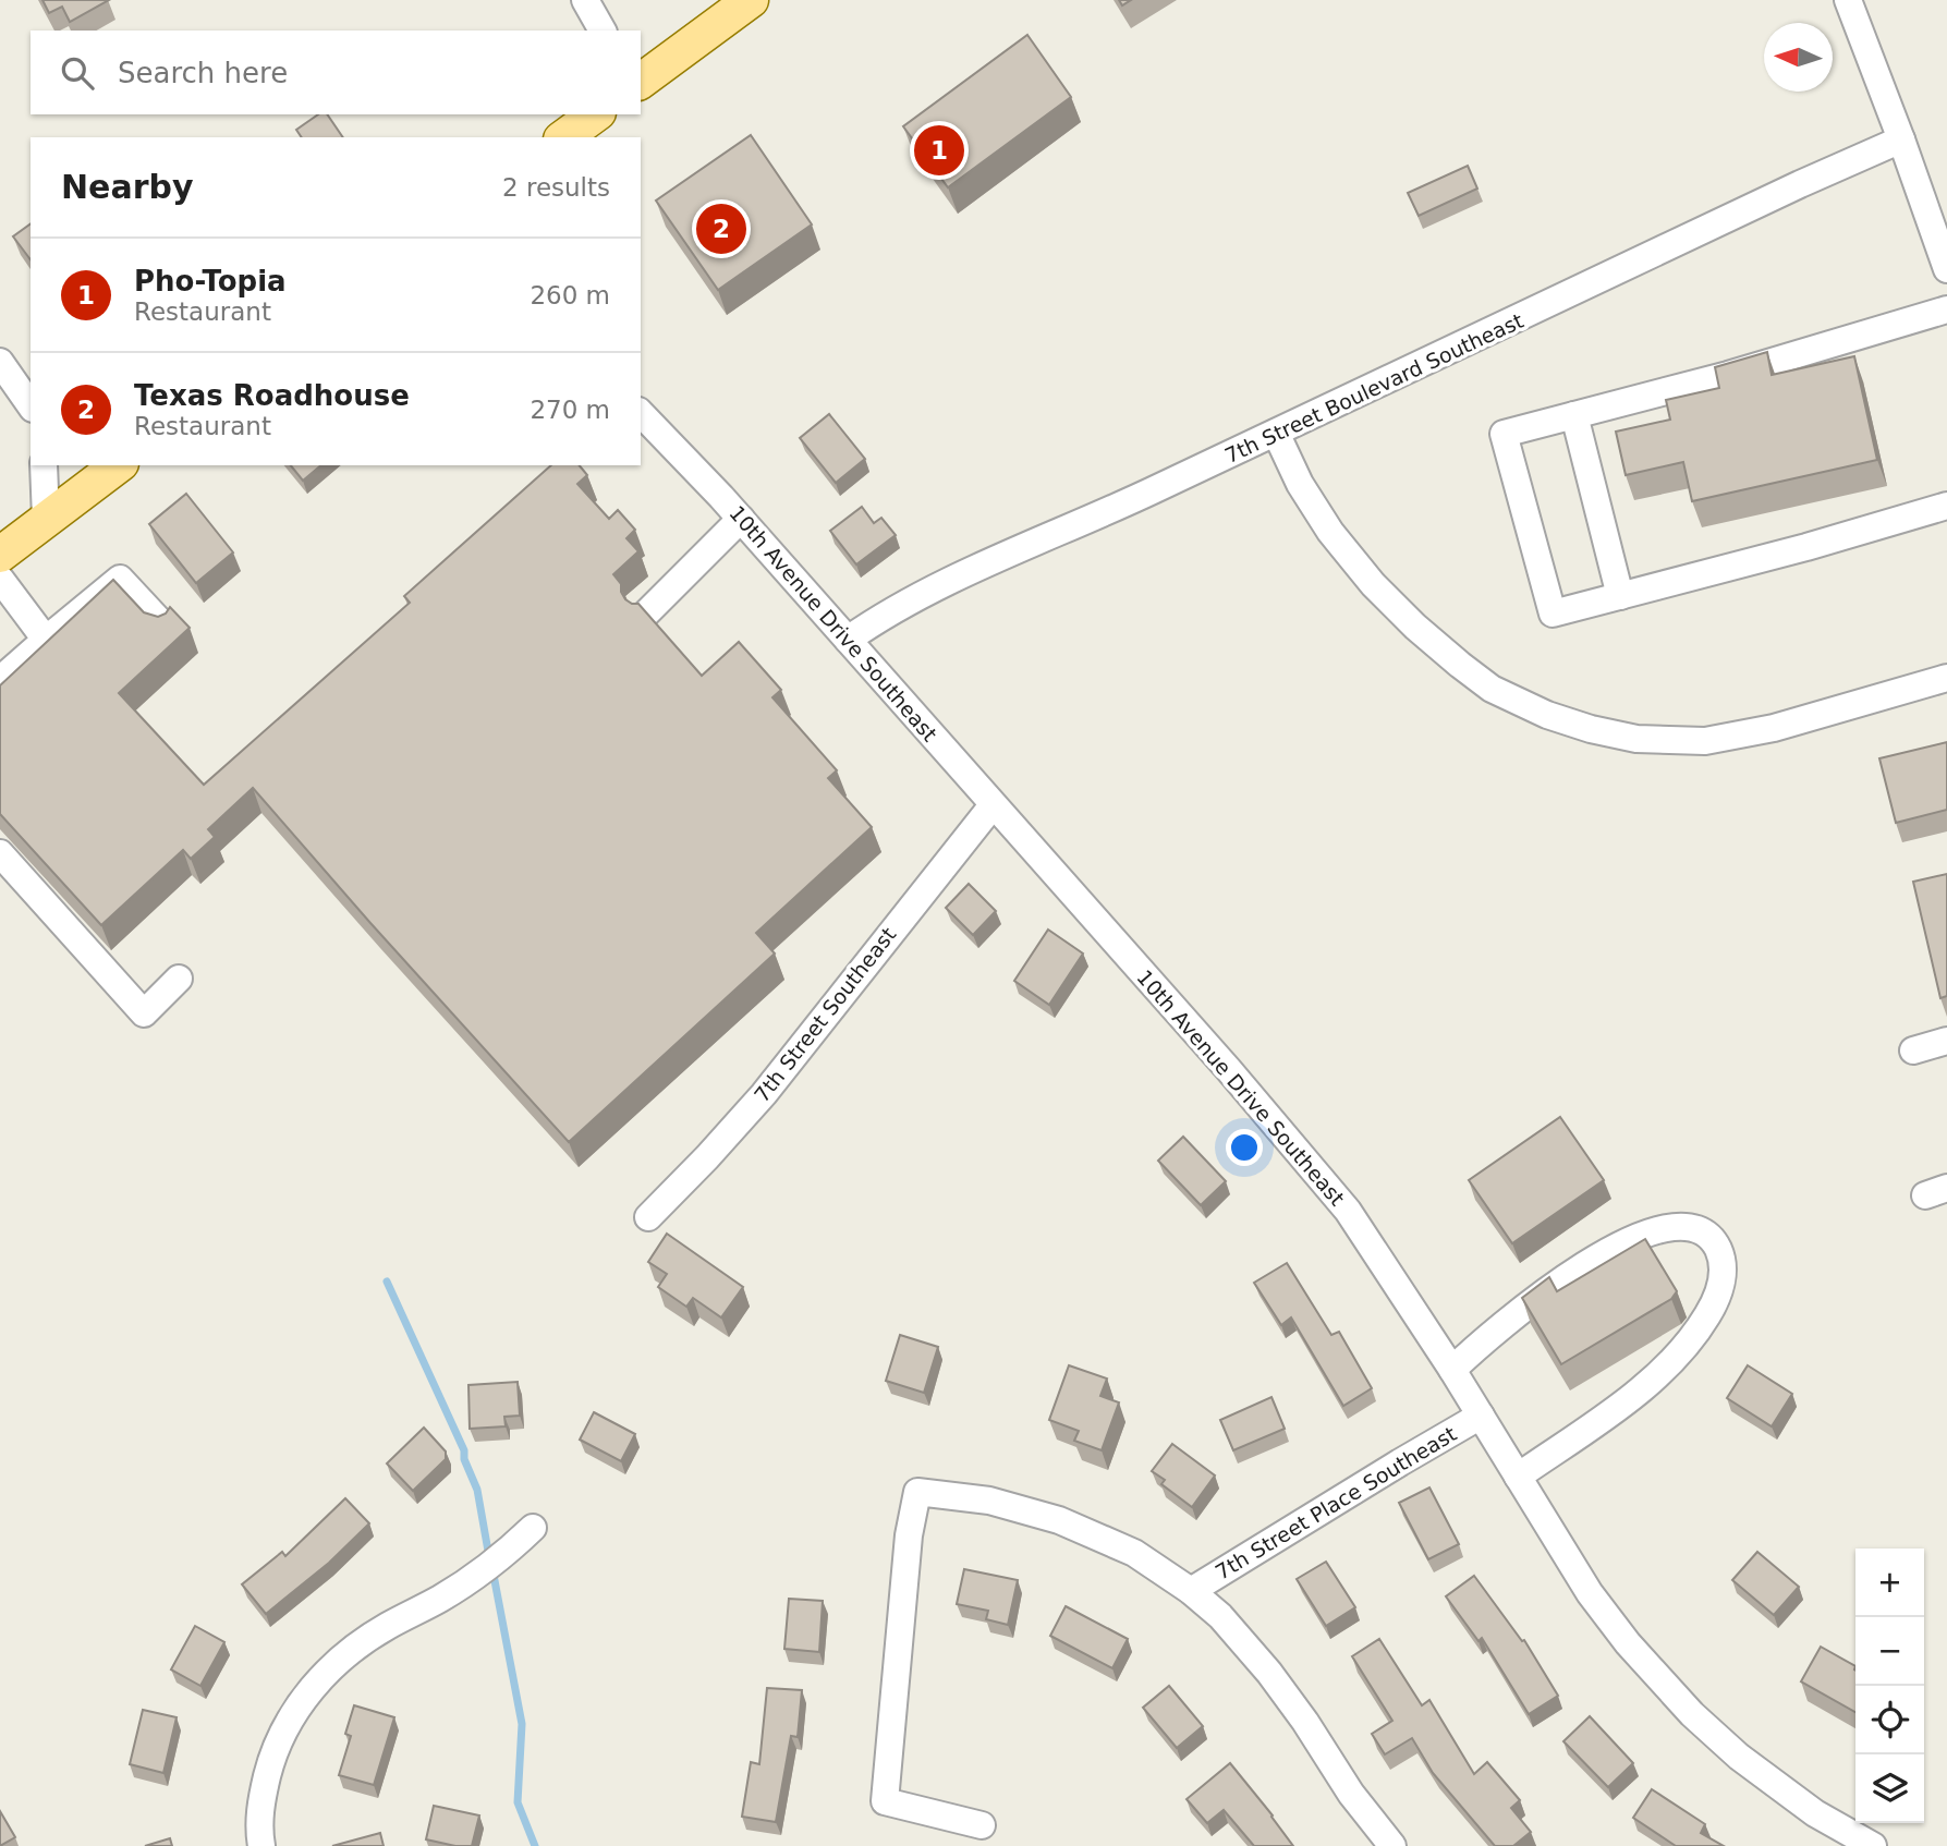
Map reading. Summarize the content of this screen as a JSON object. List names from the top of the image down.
{
  "streets": {
    "street": [
      "7th Street Boulevard Southeast",
      "10th Avenue Drive Southeast",
      "7th Street Southeast",
      "7th Street Place Southeast"
    ]
  },
  "crossings": [
    ["7th Street Boulevard Southeast", "10th Avenue Drive Southeast"],
    ["10th Avenue Drive Southeast", "7th Street Southeast"],
    ["10th Avenue Drive Southeast", "7th Street Place Southeast"]
  ],
  "north": "left",
  "page": {
    "search": "Search here",
    "pins": ["1", "2"],
    "heading": ["Nearby", "2 results"],
    "list": [
      {
        "mark": "1",
        "name": "Pho-Topia",
        "note": "Restaurant",
        "value": "260 m"
      },
      {
        "mark": "2",
        "name": "Texas Roadhouse",
        "note": "Restaurant",
        "value": "270 m"
      }
    ],
    "map_buttons": ["+", "−"]
  }
}
